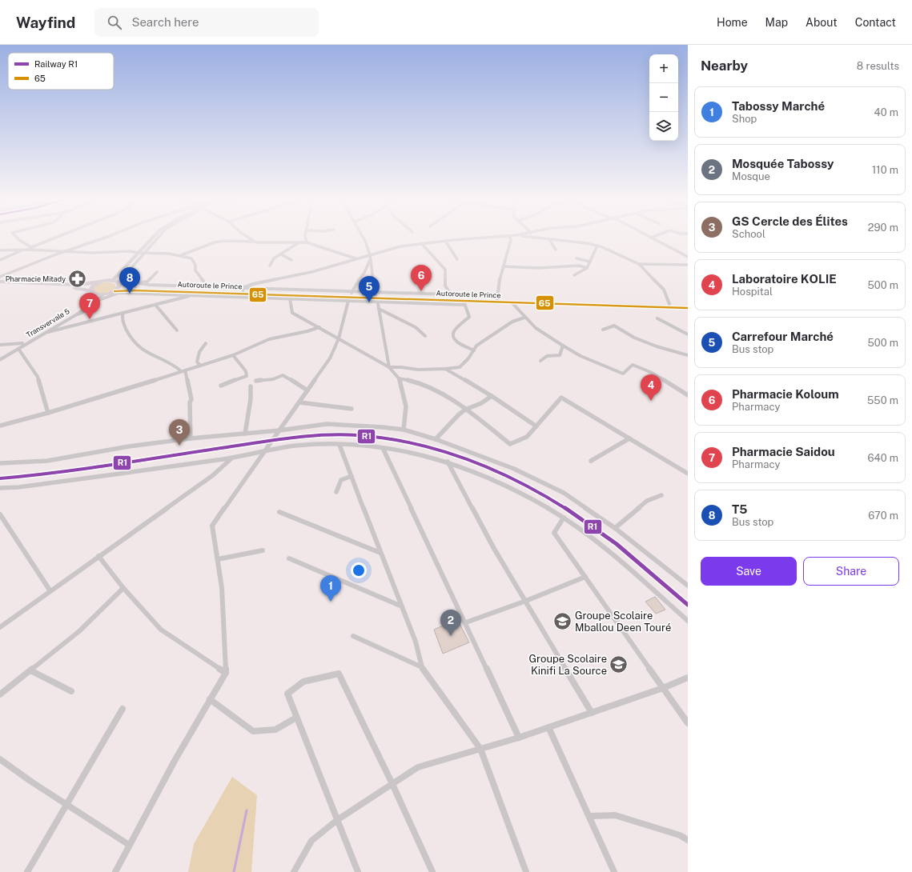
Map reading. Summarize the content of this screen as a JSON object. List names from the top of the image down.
{
  "streets": {
    "main road": ["Autoroute le Prince", "Transvervale 5"]
  },
  "crossings": [
    ["Autoroute le Prince", "Transvervale 5"]
  ],
  "places": {
    "pharmacy": ["Pharmacie Mitady"],
    "school or university": ["Groupe Scolaire Mballou Deen Touré", "Groupe Scolaire Kinifi La Source"]
  },
  "lines": ["transit line 65", "rail line R1"],
  "legend": ["Railway R1", "65"],
  "page": {
    "header": "Wayfind",
    "search": "Search here",
    "nav": [
      "Home",
      "Map",
      "About",
      "Contact"
    ],
    "heading": ["Nearby", "8 results"],
    "map_buttons": ["+", "−"],
    "list": [
      {
        "mark": "1",
        "name": "Tabossy Marché",
        "note": "Shop",
        "value": "40 m"
      },
      {
        "mark": "2",
        "name": "Mosquée Tabossy",
        "note": "Mosque",
        "value": "110 m"
      },
      {
        "mark": "3",
        "name": "GS Cercle des Élites",
        "note": "School",
        "value": "290 m"
      },
      {
        "mark": "4",
        "name": "Laboratoire KOLIE",
        "note": "Hospital",
        "value": "500 m"
      },
      {
        "mark": "5",
        "name": "Carrefour Marché",
        "note": "Bus stop",
        "value": "500 m"
      },
      {
        "mark": "6",
        "name": "Pharmacie Koloum",
        "note": "Pharmacy",
        "value": "550 m"
      },
      {
        "mark": "7",
        "name": "Pharmacie Saidou",
        "note": "Pharmacy",
        "value": "640 m"
      },
      {
        "mark": "8",
        "name": "T5",
        "note": "Bus stop",
        "value": "670 m"
      }
    ],
    "pins": [
      "6",
      "8",
      "5",
      "7",
      "4",
      "3",
      "1",
      "2"
    ],
    "buttons": ["Save", "Share"]
  }
}
